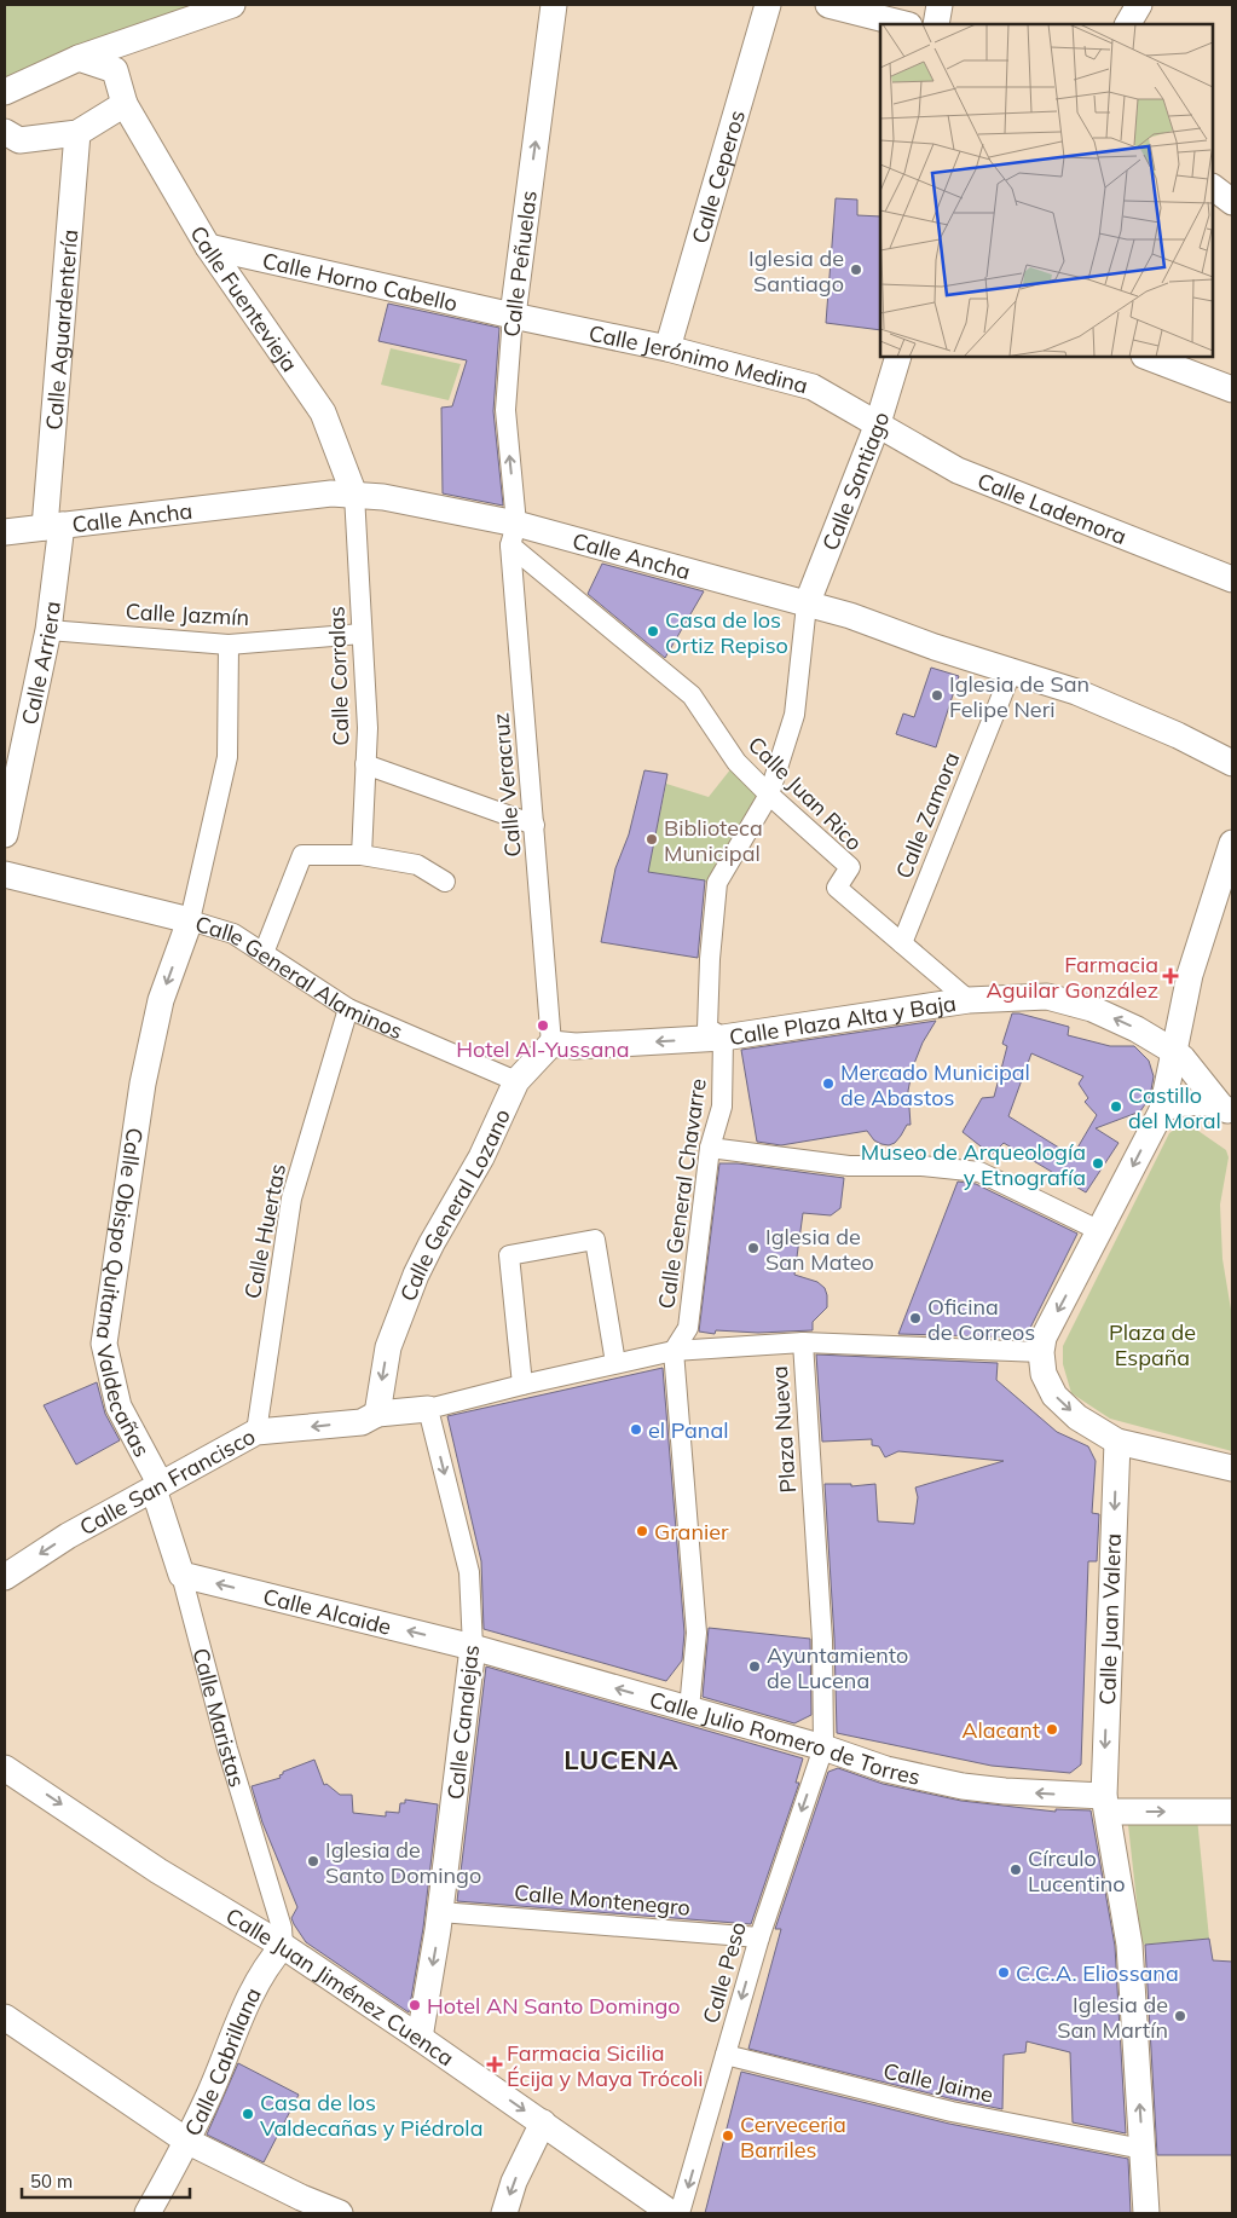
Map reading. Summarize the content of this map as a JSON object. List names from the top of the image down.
{
  "streets": {
    "street": [
      "Calle Ceperos",
      "Calle Peñuelas",
      "Calle Horno Cabello",
      "Calle Fuentevieja",
      "Calle Aguardentería",
      "Calle Jerónimo Medina",
      "Calle Santiago",
      "Calle Lademora",
      "Calle Ancha",
      "Calle Jazmín",
      "Calle Arriera",
      "Calle Corralas",
      "Calle Veracruz",
      "Calle Juan Rico",
      "Calle Zamora",
      "Calle General Alaminos",
      "Calle Plaza Alta y Baja",
      "Calle General Chavarre",
      "Calle General Lozano",
      "Calle Huertas",
      "Calle Obispo Quitana Valdecañas",
      "Plaza Nueva",
      "Calle San Francisco",
      "Calle Alcaide",
      "Calle Juan Valera",
      "Calle Maristas",
      "Calle Canalejas",
      "Calle Julio Romero de Torres",
      "Calle Montenegro",
      "Calle Peso",
      "Calle Juan Jiménez Cuenca",
      "Calle Cabrillana",
      "Calle Jaime"
    ]
  },
  "crossings": [
    ["Calle Ceperos", "Calle Jerónimo Medina"],
    ["Calle Peñuelas", "Calle Horno Cabello"],
    ["Calle Peñuelas", "Calle Jerónimo Medina"],
    ["Calle Peñuelas", "Calle Ancha"],
    ["Calle Peñuelas", "Calle Veracruz"],
    ["Calle Peñuelas", "Calle Juan Rico"],
    ["Calle Horno Cabello", "Calle Fuentevieja"],
    ["Calle Horno Cabello", "Calle Jerónimo Medina"],
    ["Calle Fuentevieja", "Calle Ancha"],
    ["Calle Fuentevieja", "Calle Corralas"],
    ["Calle Aguardentería", "Calle Ancha"],
    ["Calle Aguardentería", "Calle Arriera"],
    ["Calle Jerónimo Medina", "Calle Santiago"],
    ["Calle Jerónimo Medina", "Calle Lademora"],
    ["Calle Santiago", "Calle Lademora"],
    ["Calle Santiago", "Calle Ancha"],
    ["Calle Ancha", "Calle Arriera"],
    ["Calle Ancha", "Calle Corralas"],
    ["Calle Ancha", "Calle Veracruz"],
    ["Calle Ancha", "Calle Juan Rico"],
    ["Calle Ancha", "Calle Zamora"],
    ["Calle Jazmín", "Calle Arriera"],
    ["Calle Jazmín", "Calle Corralas"],
    ["Calle Veracruz", "Calle Juan Rico"],
    ["Calle Veracruz", "Calle Plaza Alta y Baja"],
    ["Calle Juan Rico", "Calle Zamora"],
    ["Calle Juan Rico", "Calle Plaza Alta y Baja"],
    ["Calle General Alaminos", "Calle General Lozano"],
    ["Calle General Alaminos", "Calle Huertas"],
    ["Calle General Alaminos", "Calle Obispo Quitana Valdecañas"],
    ["Calle Plaza Alta y Baja", "Calle General Chavarre"],
    ["Calle General Chavarre", "Plaza Nueva"],
    ["Calle General Lozano", "Calle San Francisco"],
    ["Calle Huertas", "Calle San Francisco"],
    ["Calle Obispo Quitana Valdecañas", "Calle San Francisco"],
    ["Calle Obispo Quitana Valdecañas", "Calle Maristas"],
    ["Plaza Nueva", "Calle San Francisco"],
    ["Plaza Nueva", "Calle Canalejas"],
    ["Plaza Nueva", "Calle Julio Romero de Torres"],
    ["Plaza Nueva", "Calle Peso"],
    ["Calle San Francisco", "Calle Maristas"],
    ["Calle San Francisco", "Calle Canalejas"],
    ["Calle Alcaide", "Calle Maristas"],
    ["Calle Alcaide", "Calle Canalejas"],
    ["Calle Alcaide", "Calle Julio Romero de Torres"],
    ["Calle Juan Valera", "Calle Julio Romero de Torres"],
    ["Calle Juan Valera", "Calle Jaime"],
    ["Calle Maristas", "Calle Juan Jiménez Cuenca"],
    ["Calle Maristas", "Calle Cabrillana"],
    ["Calle Canalejas", "Calle Julio Romero de Torres"],
    ["Calle Canalejas", "Calle Montenegro"],
    ["Calle Canalejas", "Calle Juan Jiménez Cuenca"],
    ["Calle Julio Romero de Torres", "Calle Peso"],
    ["Calle Montenegro", "Calle Peso"],
    ["Calle Peso", "Calle Jaime"],
    ["Calle Juan Jiménez Cuenca", "Calle Cabrillana"]
  ],
  "one_way": [
    "Calle Peñuelas",
    "Calle General Lozano",
    "Calle Obispo Quitana Valdecañas",
    "Calle San Francisco",
    "Calle Alcaide",
    "Calle Canalejas",
    "Calle Peso"
  ],
  "districts": ["LUCENA"],
  "parks": ["Plaza de España"],
  "places": {
    "other": [
      "Iglesia de Santiago",
      "Casa de los Ortiz Repiso",
      "Iglesia de San Felipe Neri",
      "Biblioteca Municipal",
      "Hotel Al-Yussana",
      "Mercado Municipal de Abastos",
      "Castillo del Moral",
      "Museo de Arqueología y Etnografía",
      "Iglesia de San Mateo",
      "Oficina de Correos",
      "el Panal",
      "Granier",
      "Ayuntamiento de Lucena",
      "Alacant",
      "Iglesia de Santo Domingo",
      "Círculo Lucentino",
      "C.C.A. Eliossana",
      "Hotel AN Santo Domingo",
      "Iglesia de San Martín",
      "Casa de los Valdecañas y Piédrola",
      "Cerveceria Barriles"
    ],
    "health": ["Farmacia Aguilar González", "Farmacia Sicilia Écija y Maya Trócoli"]
  },
  "scale_bar": "50 m"
}
